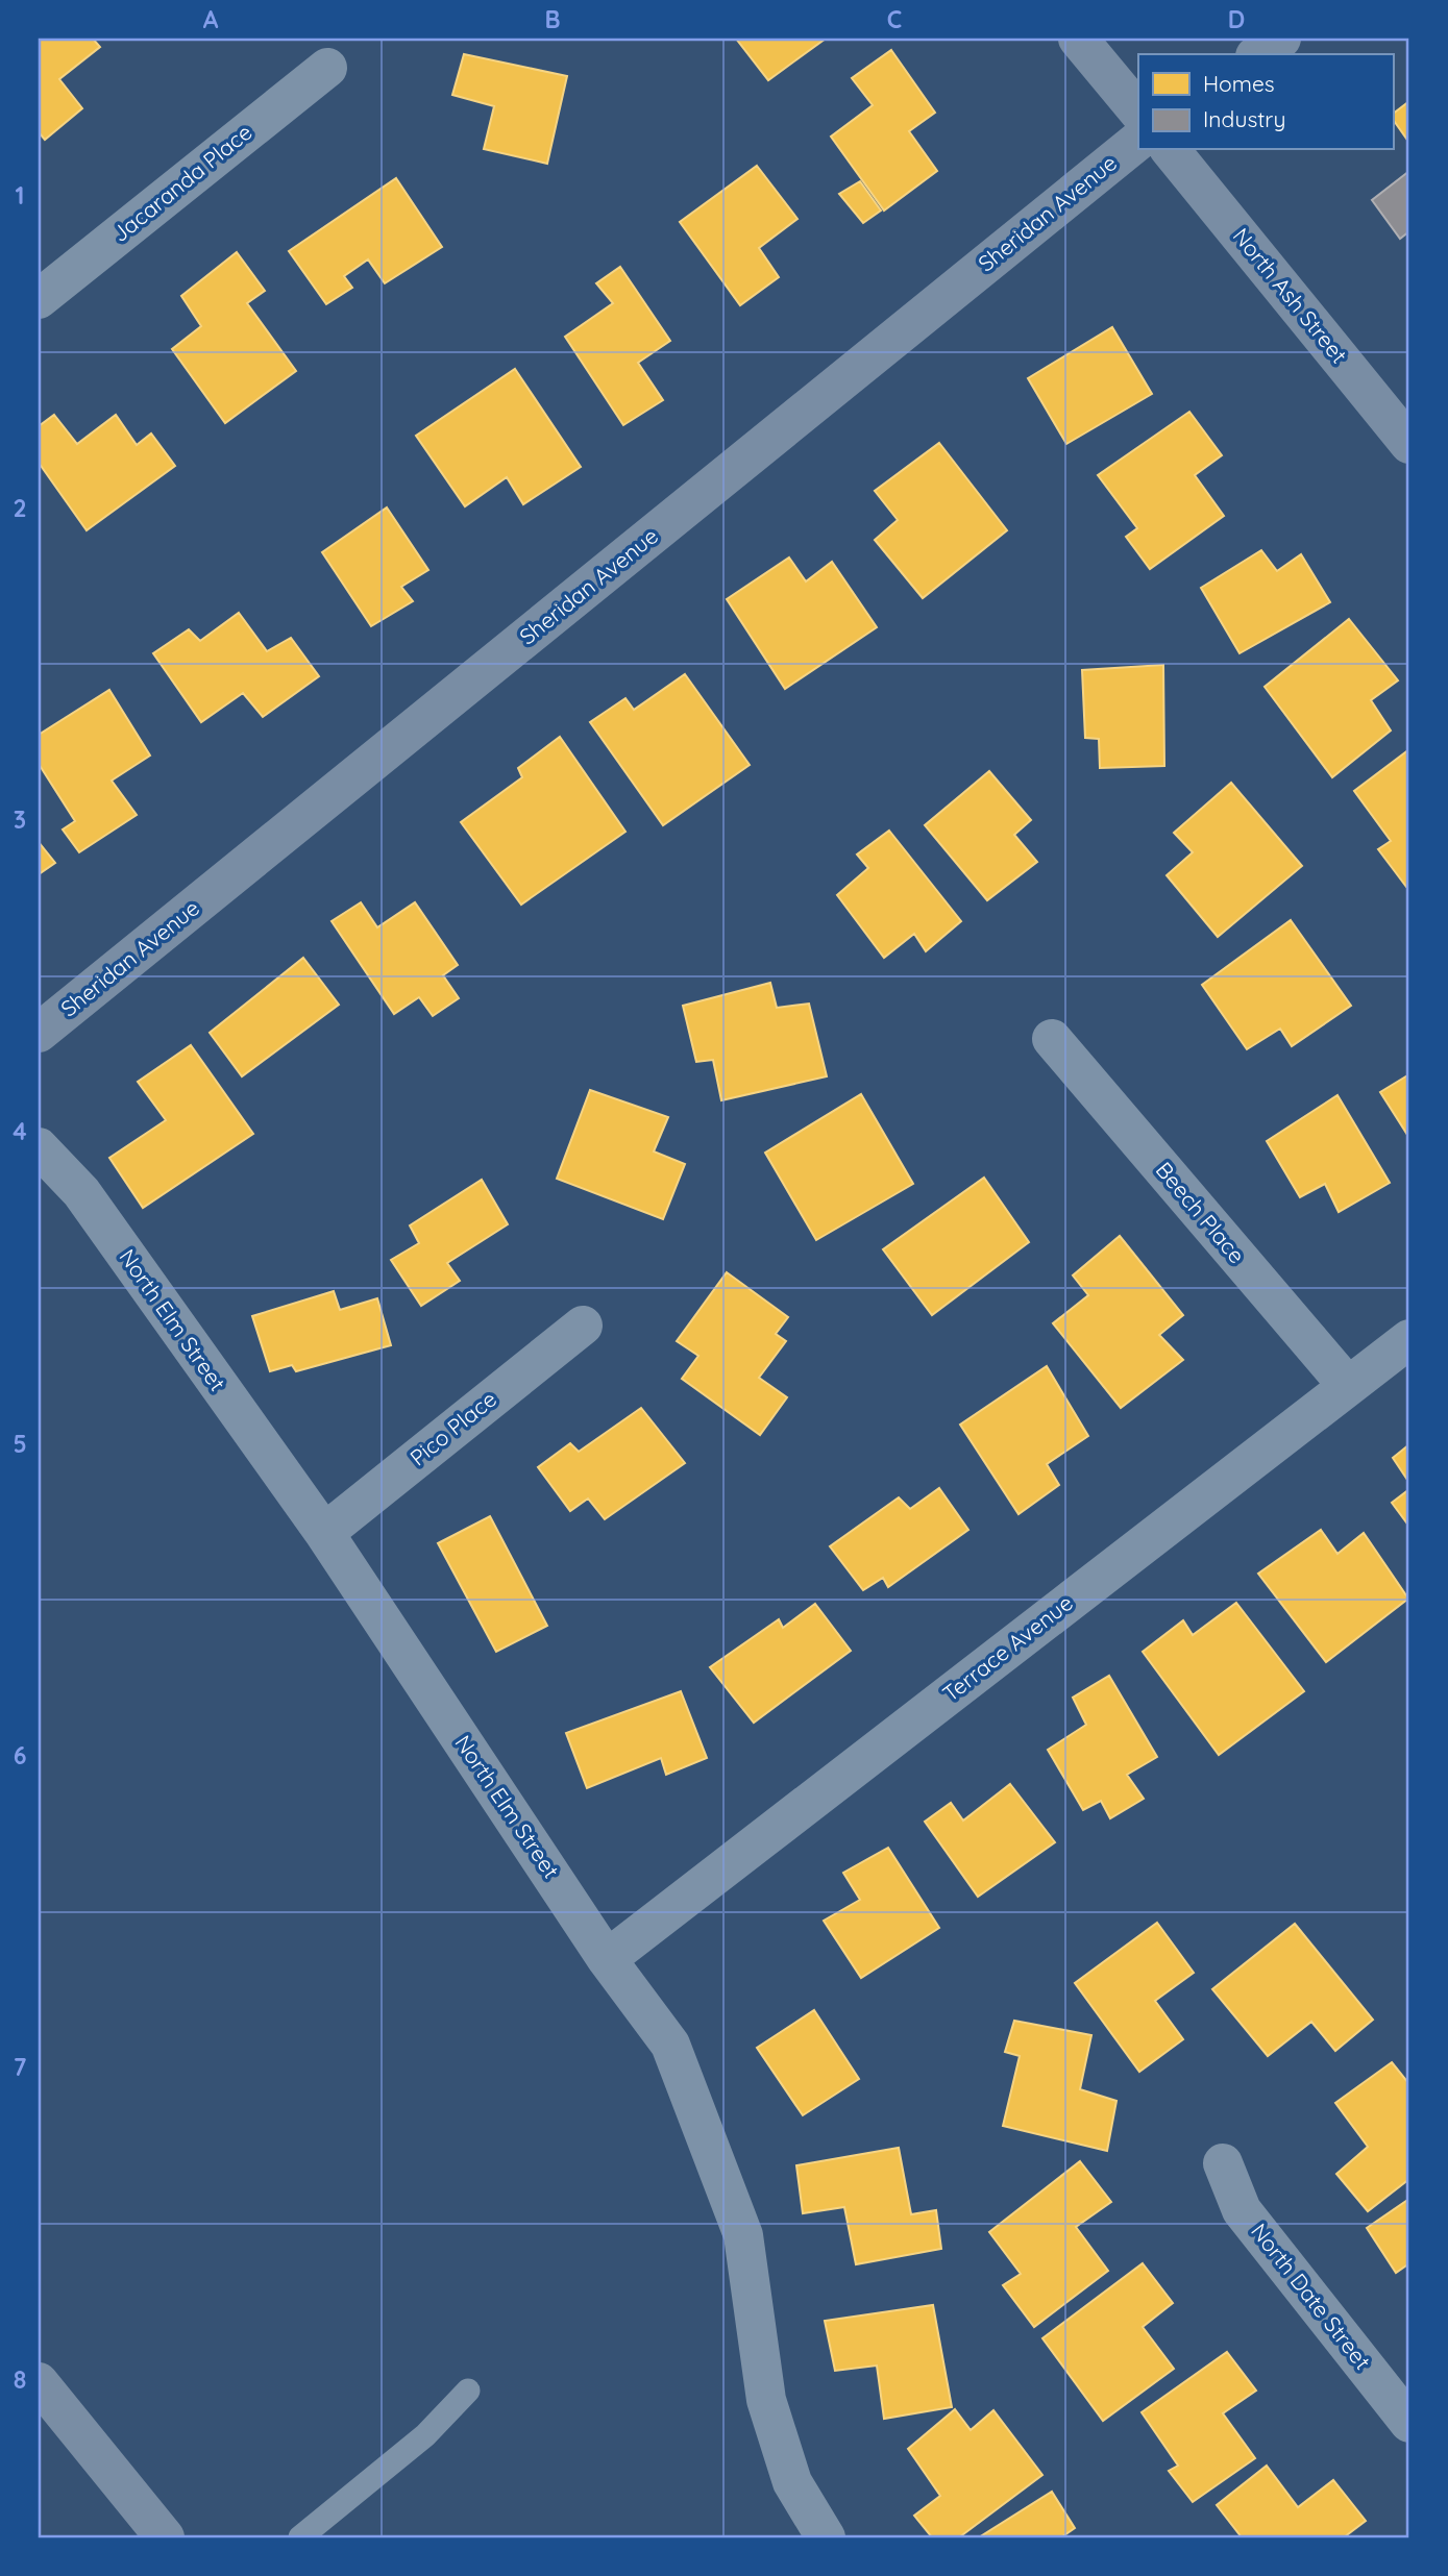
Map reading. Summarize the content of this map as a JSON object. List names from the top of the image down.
{
  "streets": {
    "street": [
      "Jacaranda Place",
      "Sheridan Avenue",
      "North Ash Street",
      "Beech Place",
      "North Elm Street",
      "Pico Place",
      "Terrace Avenue",
      "North Date Street"
    ]
  },
  "crossings": [
    ["Beech Place", "Terrace Avenue"],
    ["North Elm Street", "Pico Place"],
    ["North Elm Street", "Terrace Avenue"]
  ],
  "legend": ["Homes", "Industry"],
  "grid": {
    "columns": [
      "A",
      "B",
      "C",
      "D"
    ],
    "rows": [
      "1",
      "2",
      "3",
      "4",
      "5",
      "6",
      "7",
      "8"
    ]
  }
}
